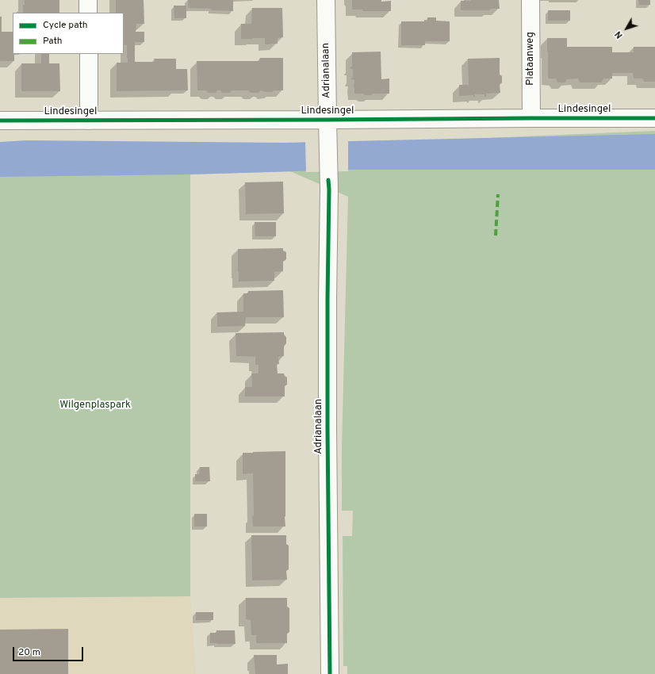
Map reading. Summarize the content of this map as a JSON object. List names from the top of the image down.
{
  "streets": {
    "street": ["Plataanweg", "Adrianalaan", "Lindesingel"]
  },
  "crossings": [
    ["Plataanweg", "Lindesingel"],
    ["Adrianalaan", "Lindesingel"]
  ],
  "parks": ["Wilgenplaspark"],
  "legend": ["Cycle path", "Path"],
  "scale_bar": "20 m",
  "north": "bottom left"
}
